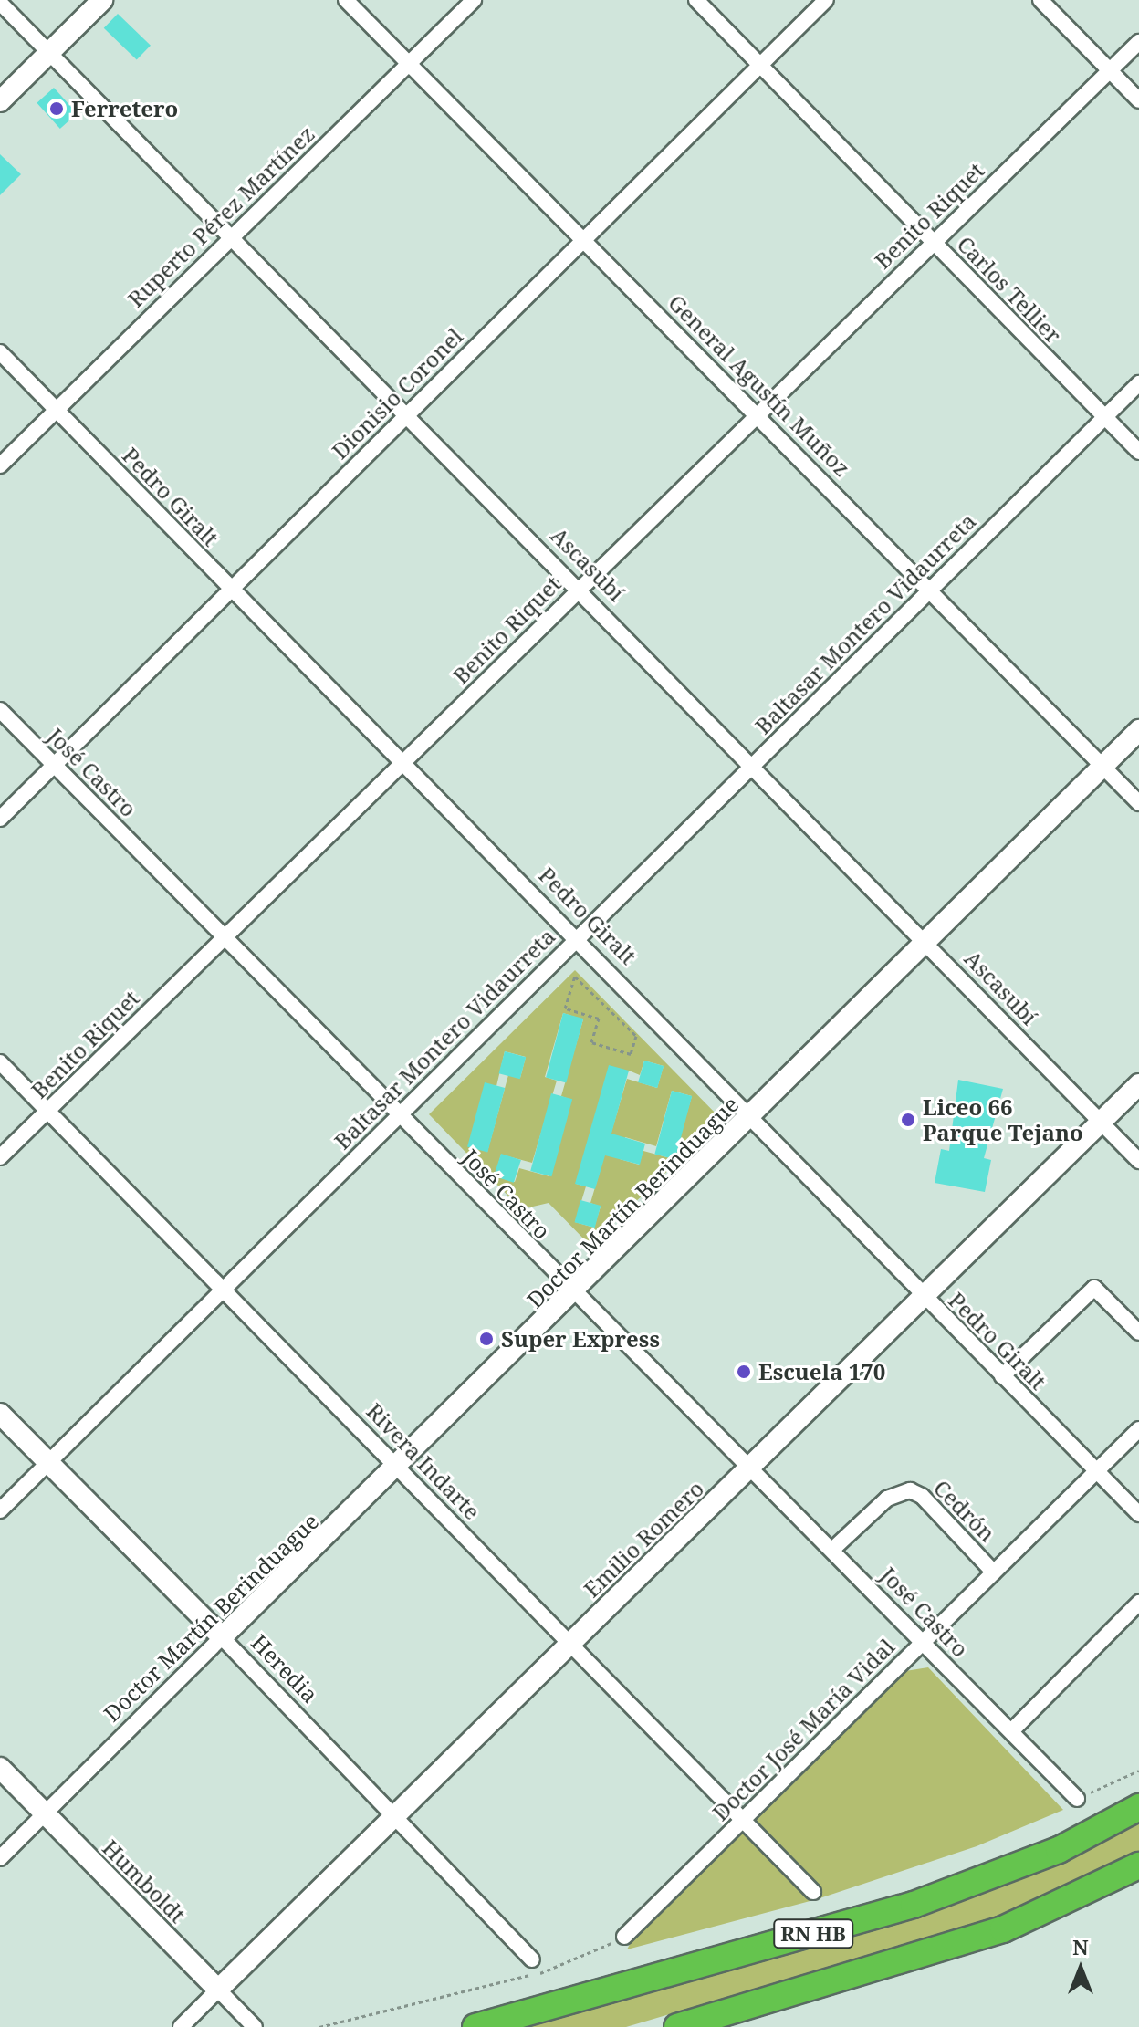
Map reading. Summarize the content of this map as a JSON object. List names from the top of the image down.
{
  "streets": {
    "highway": ["RN HB"],
    "street": [
      "Benito Riquet",
      "Ruperto Pérez Martínez",
      "Carlos Tellier",
      "General Agustín Muñoz",
      "Dionisio Coronel",
      "Pedro Giralt",
      "Ascasubí",
      "Baltasar Montero Vidaurreta",
      "José Castro",
      "Doctor Martín Berinduague",
      "Rivera Indarte",
      "Cedrón",
      "Emilio Romero",
      "Heredia",
      "Doctor José María Vidal",
      "Humboldt"
    ]
  },
  "crossings": [
    ["Benito Riquet", "Carlos Tellier"],
    ["Benito Riquet", "General Agustín Muñoz"],
    ["Benito Riquet", "Pedro Giralt"],
    ["Benito Riquet", "Ascasubí"],
    ["Benito Riquet", "José Castro"],
    ["Benito Riquet", "Rivera Indarte"],
    ["Ruperto Pérez Martínez", "General Agustín Muñoz"],
    ["Ruperto Pérez Martínez", "Pedro Giralt"],
    ["Ruperto Pérez Martínez", "Ascasubí"],
    ["Carlos Tellier", "Dionisio Coronel"],
    ["Carlos Tellier", "Baltasar Montero Vidaurreta"],
    ["General Agustín Muñoz", "Dionisio Coronel"],
    ["General Agustín Muñoz", "Baltasar Montero Vidaurreta"],
    ["General Agustín Muñoz", "Doctor Martín Berinduague"],
    ["Dionisio Coronel", "Pedro Giralt"],
    ["Dionisio Coronel", "Ascasubí"],
    ["Dionisio Coronel", "José Castro"],
    ["Pedro Giralt", "Baltasar Montero Vidaurreta"],
    ["Pedro Giralt", "Doctor Martín Berinduague"],
    ["Pedro Giralt", "Emilio Romero"],
    ["Pedro Giralt", "Doctor José María Vidal"],
    ["Ascasubí", "Baltasar Montero Vidaurreta"],
    ["Ascasubí", "Doctor Martín Berinduague"],
    ["Ascasubí", "Emilio Romero"],
    ["Baltasar Montero Vidaurreta", "José Castro"],
    ["Baltasar Montero Vidaurreta", "Rivera Indarte"],
    ["Baltasar Montero Vidaurreta", "Heredia"],
    ["José Castro", "Doctor Martín Berinduague"],
    ["José Castro", "Cedrón"],
    ["José Castro", "Emilio Romero"],
    ["José Castro", "Doctor José María Vidal"],
    ["Doctor Martín Berinduague", "Rivera Indarte"],
    ["Doctor Martín Berinduague", "Heredia"],
    ["Doctor Martín Berinduague", "Humboldt"],
    ["Rivera Indarte", "Emilio Romero"],
    ["Rivera Indarte", "Doctor José María Vidal"],
    ["Cedrón", "Doctor José María Vidal"],
    ["Emilio Romero", "Heredia"],
    ["Emilio Romero", "Humboldt"]
  ],
  "places": [
    "Ferretero",
    "Liceo 66 Parque Tejano",
    "Super Express",
    "Escuela 170"
  ],
  "north": "top"
}
